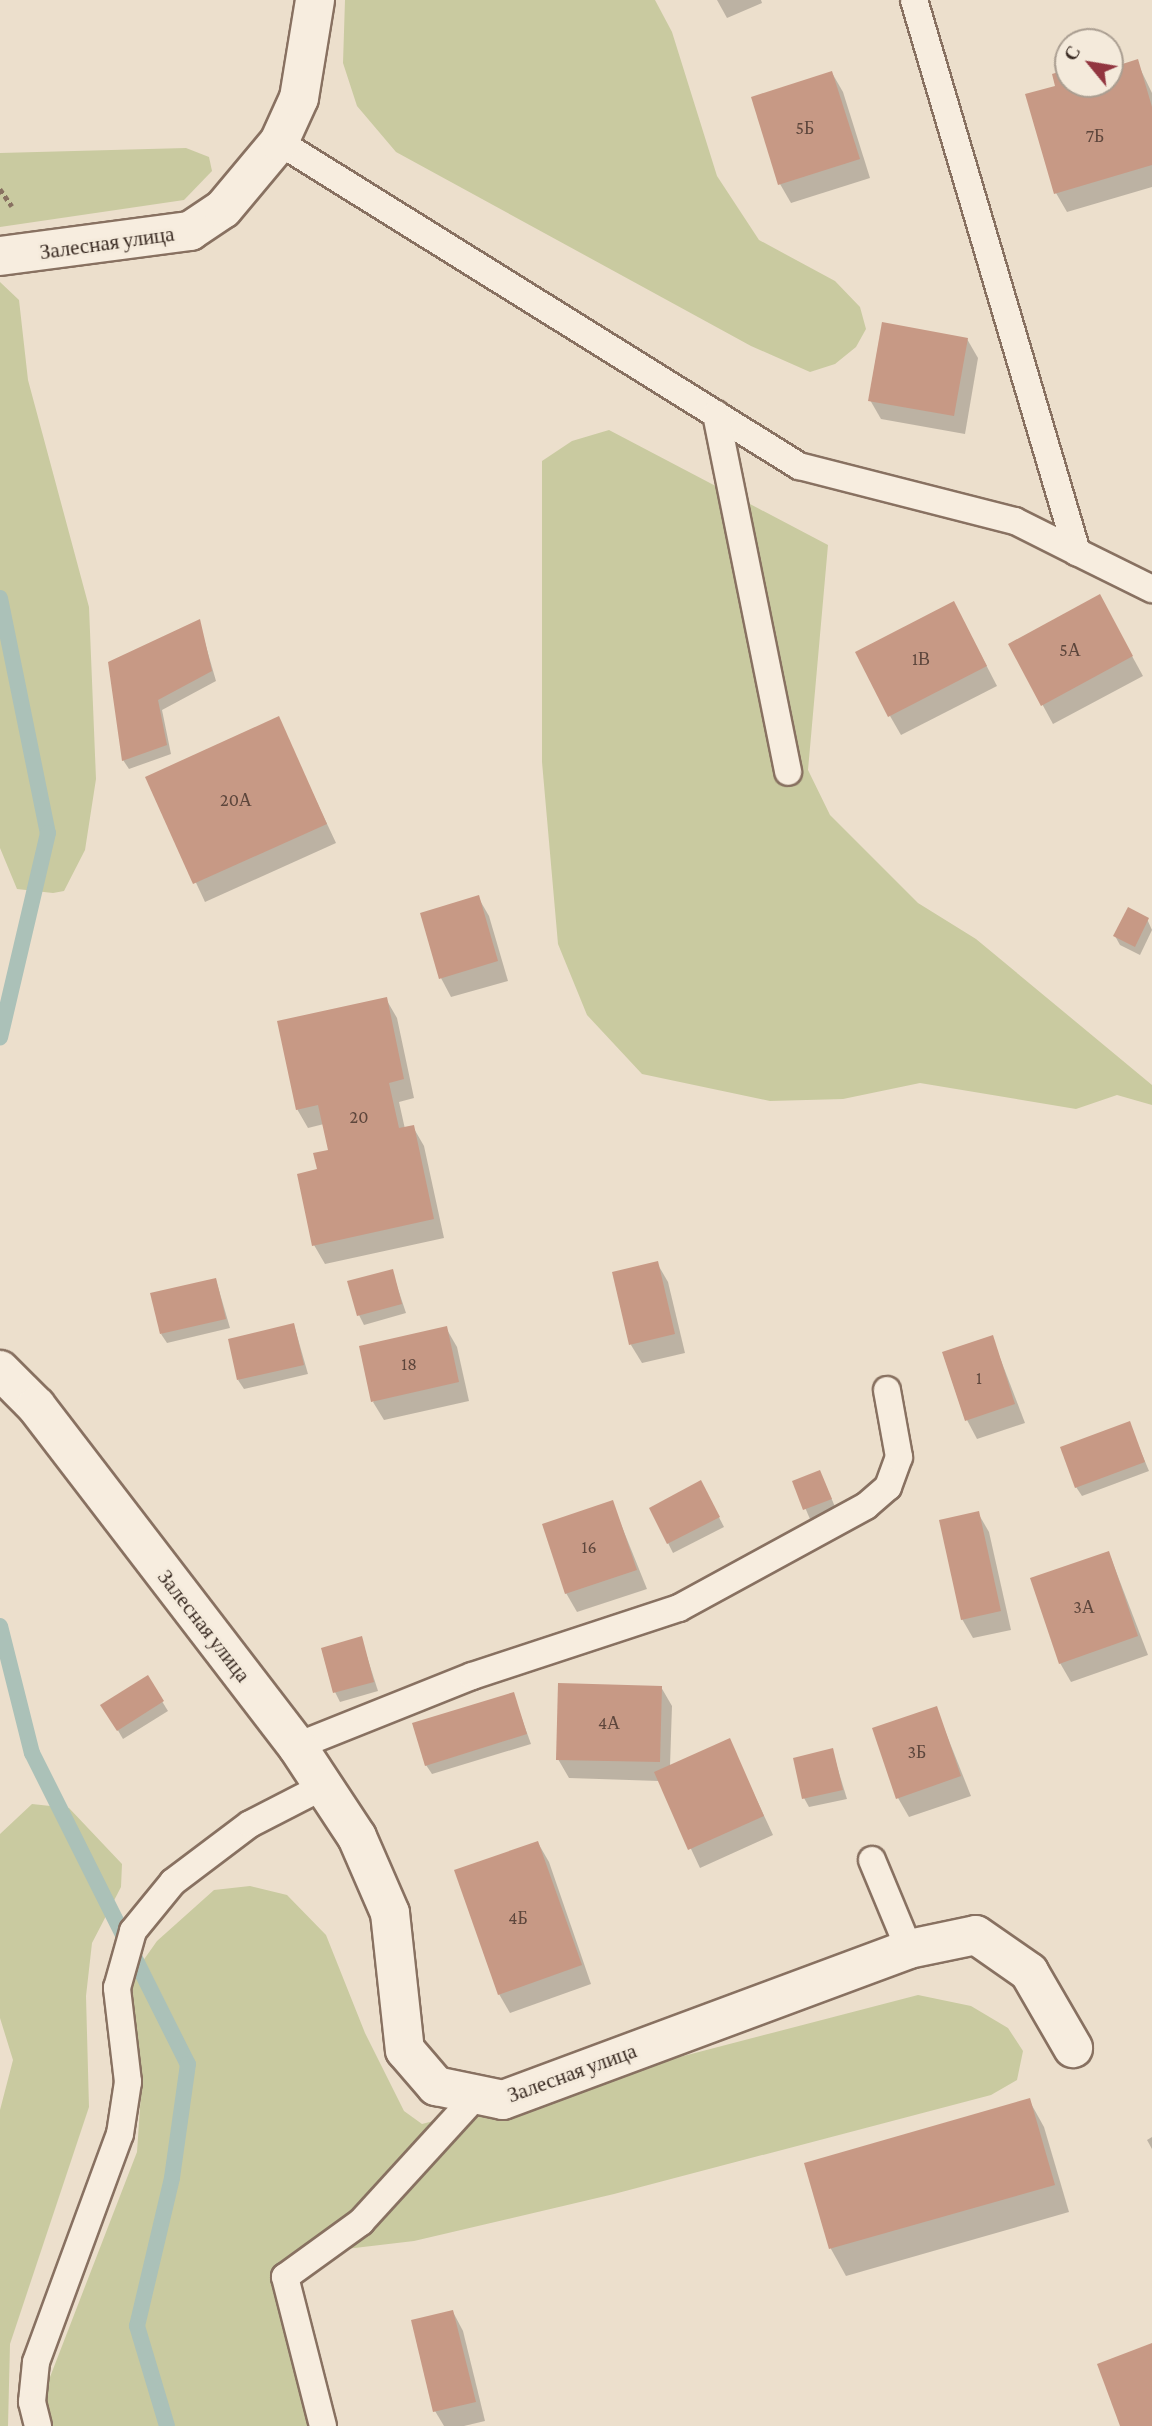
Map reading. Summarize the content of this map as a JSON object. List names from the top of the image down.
{
  "streets": {
    "street": ["Залесная улица"]
  },
  "house_numbers": [
    "5Б",
    "7Б",
    "5А",
    "1В",
    "20А",
    "20",
    "18",
    "1",
    "16",
    "3А",
    "4А",
    "3Б",
    "4Б"
  ],
  "north": "top left"
}
